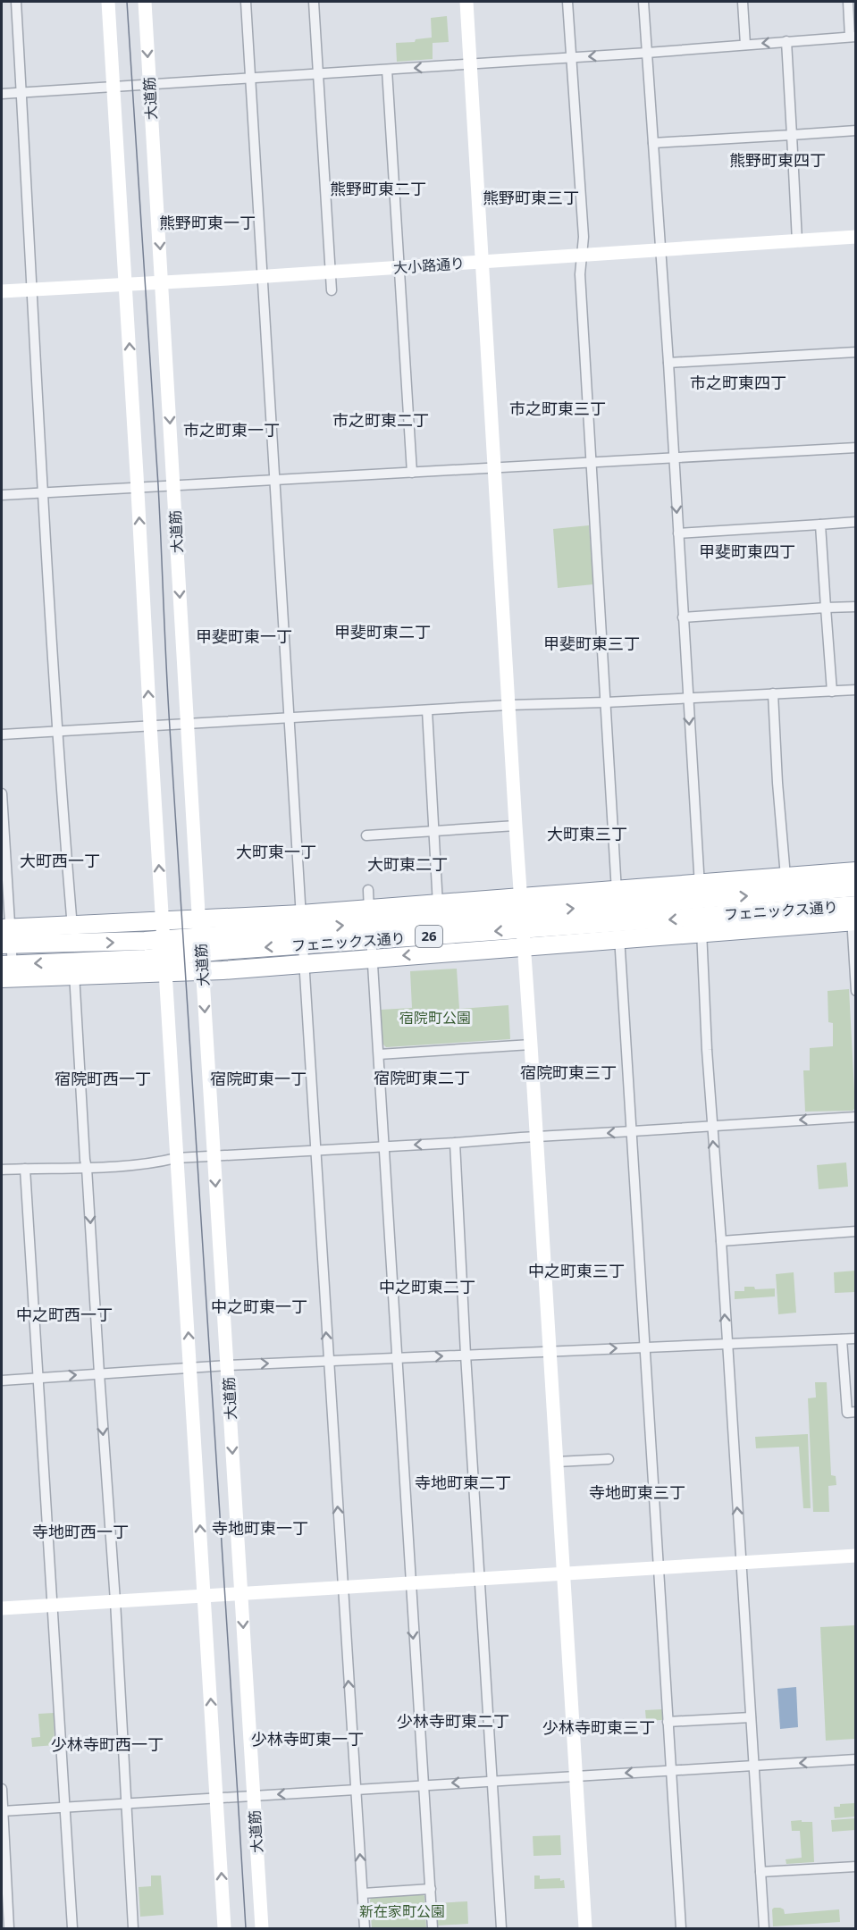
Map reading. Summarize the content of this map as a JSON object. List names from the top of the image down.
{
  "streets": {
    "highway": ["フェニックス通り", "26"],
    "street": ["大道筋", "大小路通り"]
  },
  "crossings": [
    ["大道筋", "大小路通り"],
    ["大道筋", "フェニックス通り"],
    ["大道筋", "26"],
    ["フェニックス通り", "26"]
  ],
  "districts": [
    "熊野町東四丁",
    "熊野町東二丁",
    "熊野町東三丁",
    "熊野町東一丁",
    "市之町東四丁",
    "市之町東三丁",
    "市之町東二丁",
    "市之町東一丁",
    "甲斐町東四丁",
    "甲斐町東二丁",
    "甲斐町東一丁",
    "甲斐町東三丁",
    "大町東三丁",
    "大町東一丁",
    "大町西一丁",
    "大町東二丁",
    "宿院町東三丁",
    "宿院町東二丁",
    "宿院町西一丁",
    "宿院町東一丁",
    "中之町東三丁",
    "中之町東二丁",
    "中之町東一丁",
    "中之町西一丁",
    "寺地町東二丁",
    "寺地町東三丁",
    "寺地町東一丁",
    "寺地町西一丁",
    "少林寺町東二丁",
    "少林寺町東三丁",
    "少林寺町東一丁",
    "少林寺町西一丁"
  ],
  "parks": ["宿院町公園", "新在家町公園"]
}
